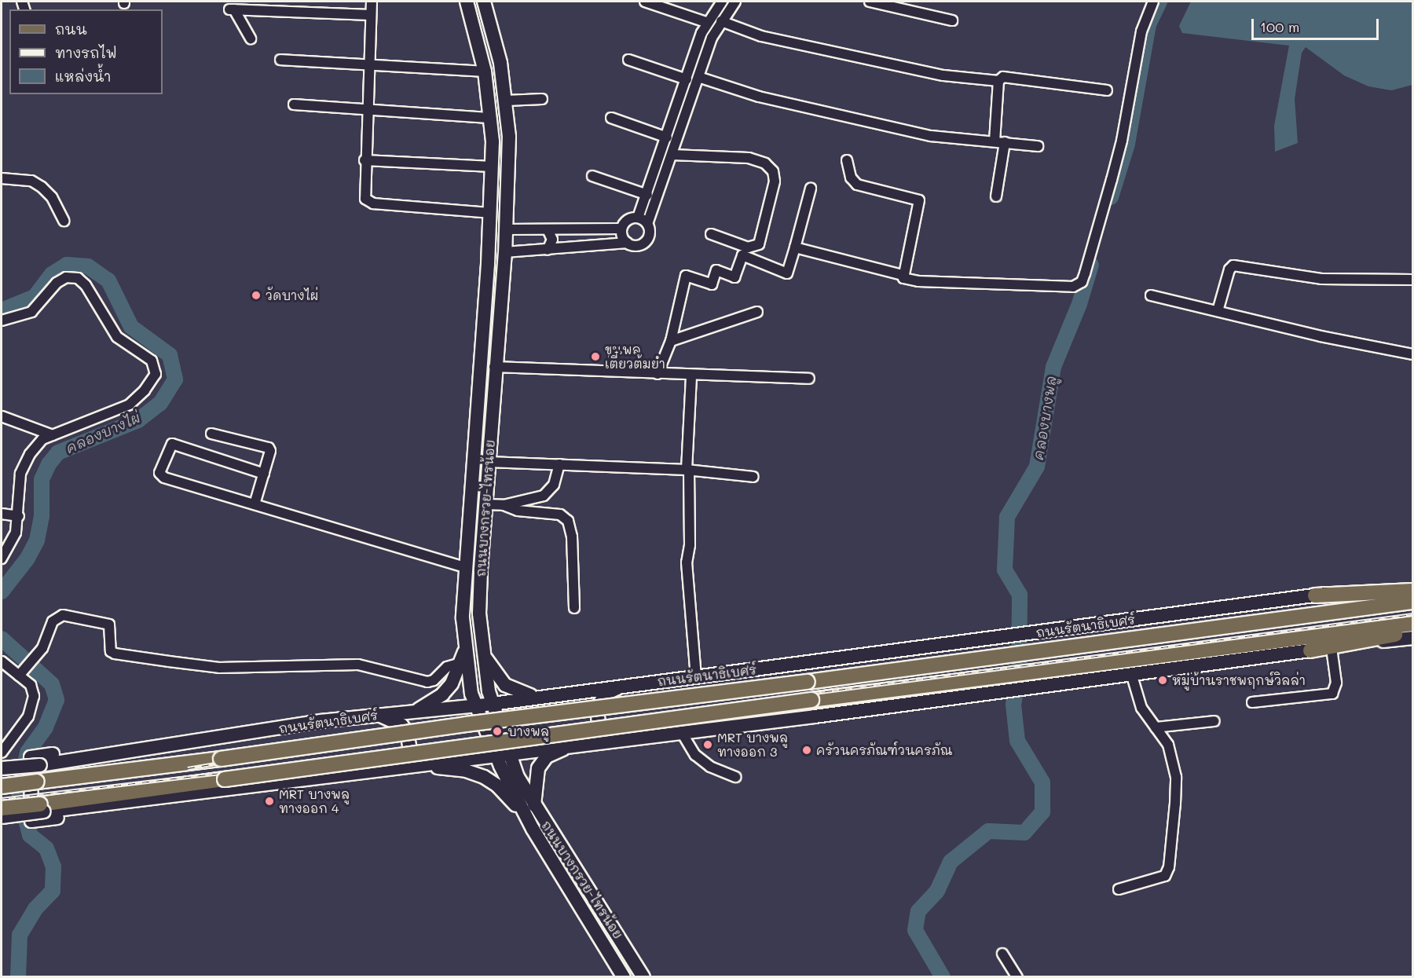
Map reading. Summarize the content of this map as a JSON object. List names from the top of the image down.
{
  "streets": {
    "main road": ["ถนนบางกรวย-ไทรน้อย", "ถนนรัตนาธิเบศร์"]
  },
  "crossings": [
    ["ถนนบางกรวย-ไทรน้อย", "ถนนรัตนาธิเบศร์"]
  ],
  "water": ["คลองบางพลู", "คลองบางไผ่"],
  "places": [
    "วัดบางไผ่",
    "ขุนพล เตี๋ยวต้มยำ",
    "หมู่บ้านราชพฤกษ์วิลล่า",
    "บางพลู",
    "MRT บางพลู ทางออก 3",
    "ครัวนครภัณฑ์วนครภัณ",
    "MRT บางพลู ทางออก 4"
  ],
  "legend": ["ถนน", "ทางรถไฟ", "แหล่งน้ำ"],
  "scale_bar": "100 m"
}
